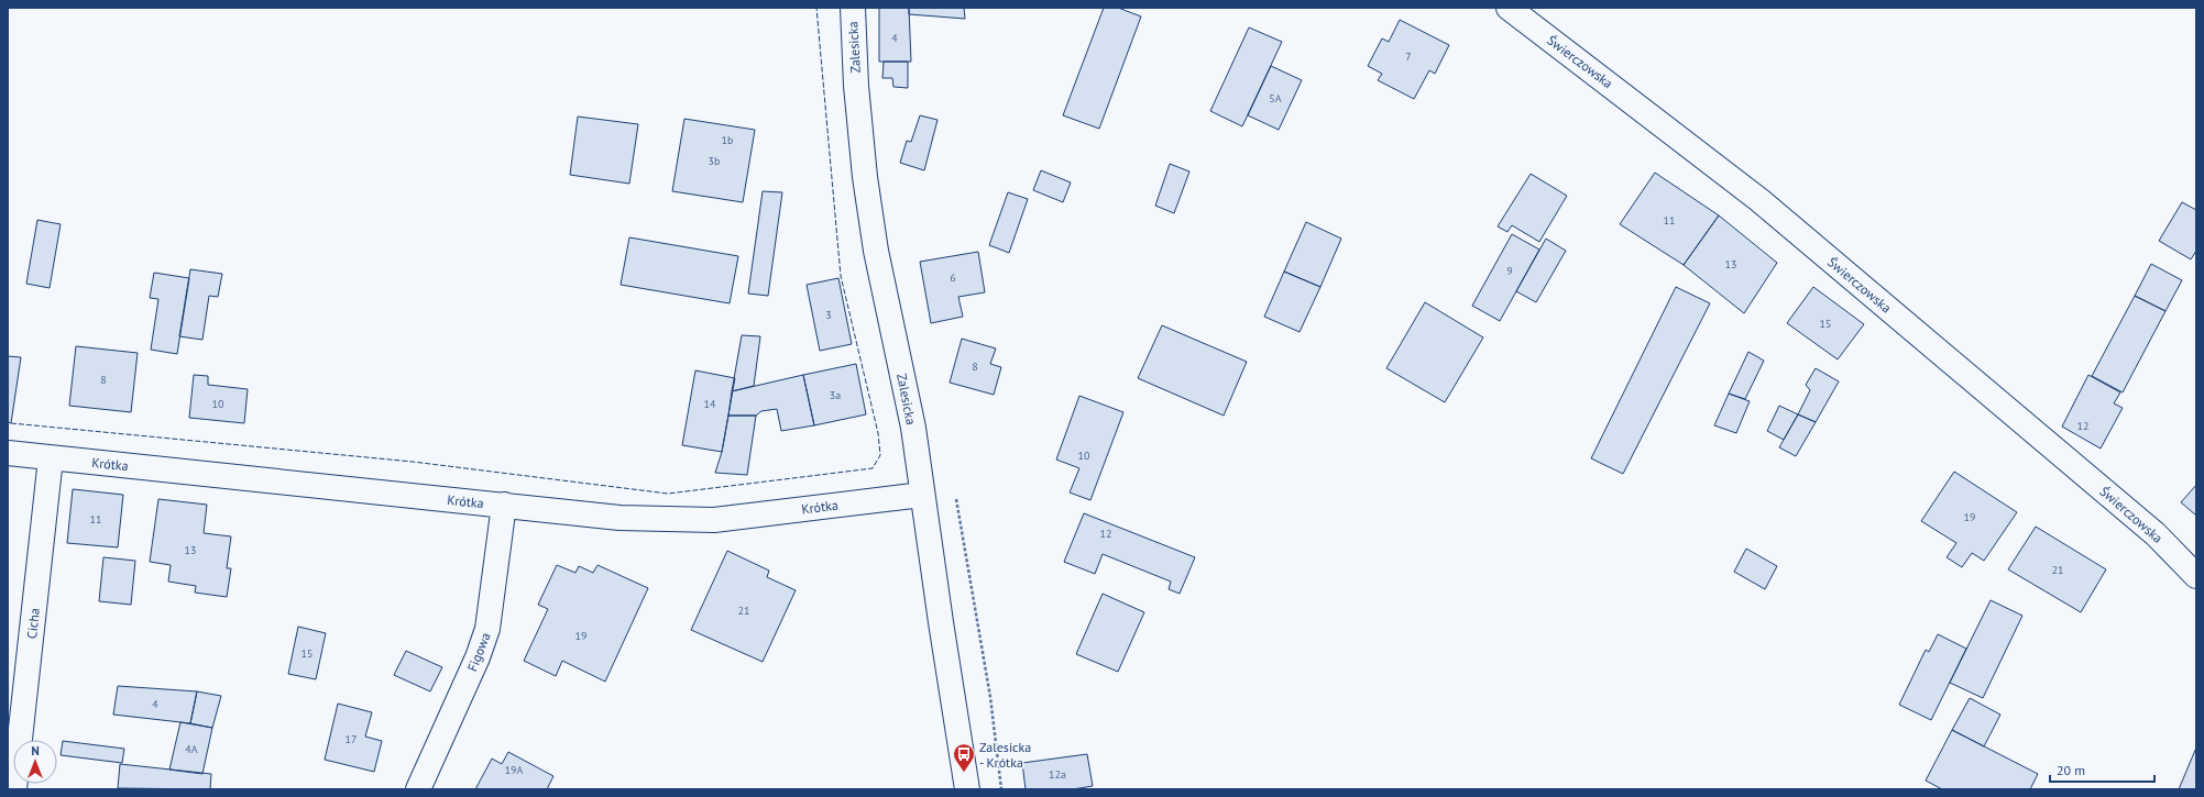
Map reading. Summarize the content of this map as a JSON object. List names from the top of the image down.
{
  "streets": {
    "street": [
      "Zalesicka",
      "Świerczowska",
      "Krótka",
      "Cicha",
      "Figowa"
    ]
  },
  "crossings": [
    ["Zalesicka", "Krótka"],
    ["Krótka", "Cicha"],
    ["Krótka", "Figowa"]
  ],
  "places": {
    "bus stop": ["Zalesicka - Krótka"]
  },
  "house_numbers": [
    "4",
    "7",
    "5A",
    "1b",
    "3b",
    "11",
    "13",
    "9",
    "6",
    "3",
    "15",
    "8",
    "8",
    "3a",
    "10",
    "14",
    "12",
    "10",
    "19",
    "11",
    "12",
    "13",
    "21",
    "21",
    "19",
    "15",
    "4",
    "17",
    "4A",
    "19A",
    "12a"
  ],
  "scale_bar": "20 m",
  "north": "top"
}
